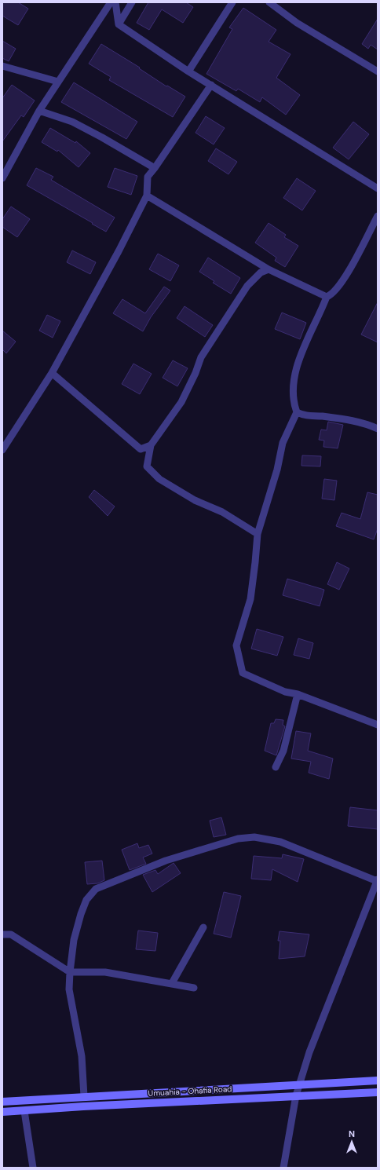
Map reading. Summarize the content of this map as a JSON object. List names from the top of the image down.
{
  "streets": {
    "main road": ["Umuahia - Ohafia Road"]
  },
  "north": "top"
}
